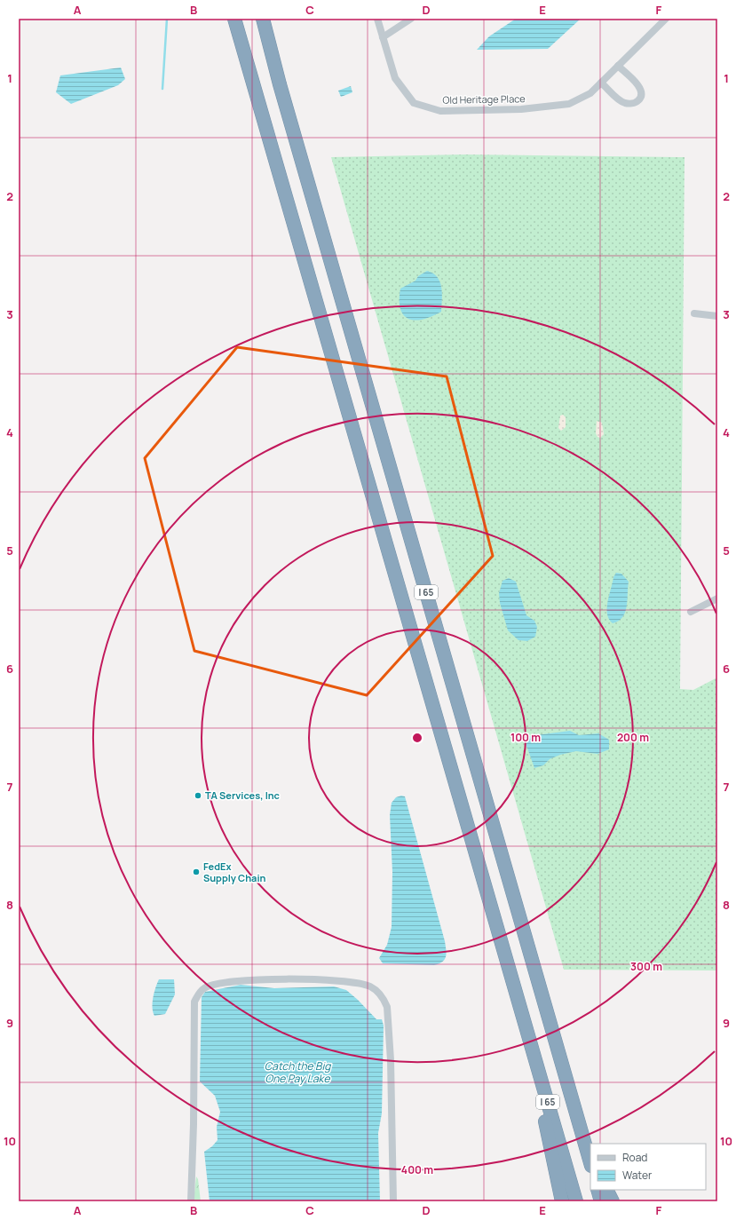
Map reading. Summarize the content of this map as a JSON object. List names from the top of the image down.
{
  "streets": {
    "highway": ["I 65"],
    "street": ["Old Heritage Place"]
  },
  "water": ["Catch the Big One Pay Lake"],
  "places": ["TA Services, Inc", "FedEx Supply Chain"],
  "legend": ["Road", "Water"],
  "grid": {
    "columns": [
      "A",
      "B",
      "C",
      "D",
      "E",
      "F"
    ],
    "rows": [
      "1",
      "2",
      "3",
      "4",
      "5",
      "6",
      "7",
      "8",
      "9",
      "10"
    ]
  },
  "rings": [
    "100 m",
    "200 m",
    "300 m",
    "400 m"
  ]
}
